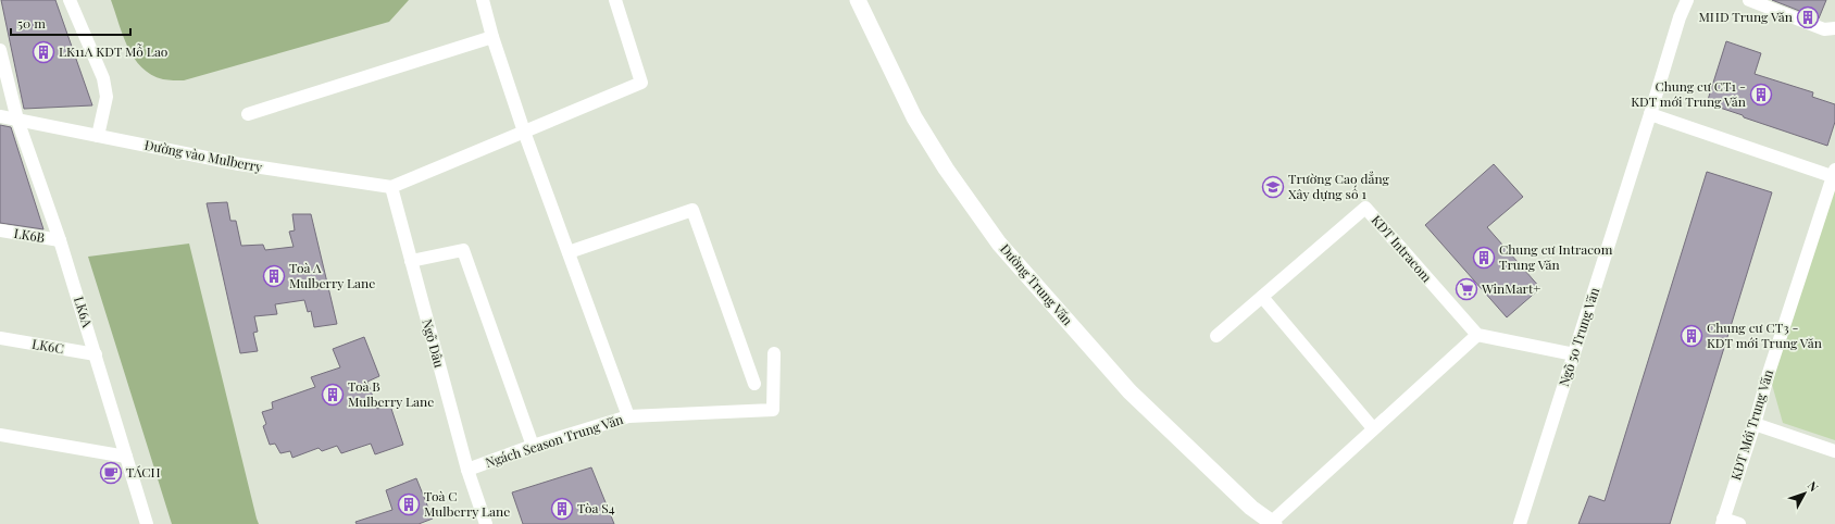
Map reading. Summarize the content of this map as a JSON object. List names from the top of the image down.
{
  "streets": {
    "street": [
      "Đường vào Mulberry",
      "LK6B",
      "KĐT Intracom",
      "Đường Trung Văn",
      "LK6A",
      "Ngõ 50 Trung Văn",
      "Ngõ Dâu",
      "LK6C",
      "KĐT Mới Trung Văn",
      "Ngách Season Trung Văn"
    ]
  },
  "crossings": [
    ["Đường vào Mulberry", "LK6A"],
    ["Đường vào Mulberry", "Ngõ Dâu"],
    ["LK6B", "LK6A"],
    ["LK6A", "LK6C"],
    ["Ngõ 50 Trung Văn", "KĐT Mới Trung Văn"],
    ["Ngõ Dâu", "Ngách Season Trung Văn"]
  ],
  "places": {
    "building": [
      "MHD Trung Văn",
      "LK11A KDT Mỗ Lao",
      "Chung cư CT1 - KĐT mới Trung Văn",
      "Chung cư Intracom Trung Văn",
      "Toà A Mulberry Lane",
      "Chung cư CT3 - KĐT mới Trung Văn",
      "Toà B Mulberry Lane",
      "Toà C Mulberry Lane",
      "Tòa S4"
    ],
    "school or university": ["Trường Cao đẳng Xây dựng số 1"],
    "supermarket": ["WinMart+"],
    "cafe": ["TÁCH"]
  },
  "scale_bar": "50 m",
  "north": "top right"
}
